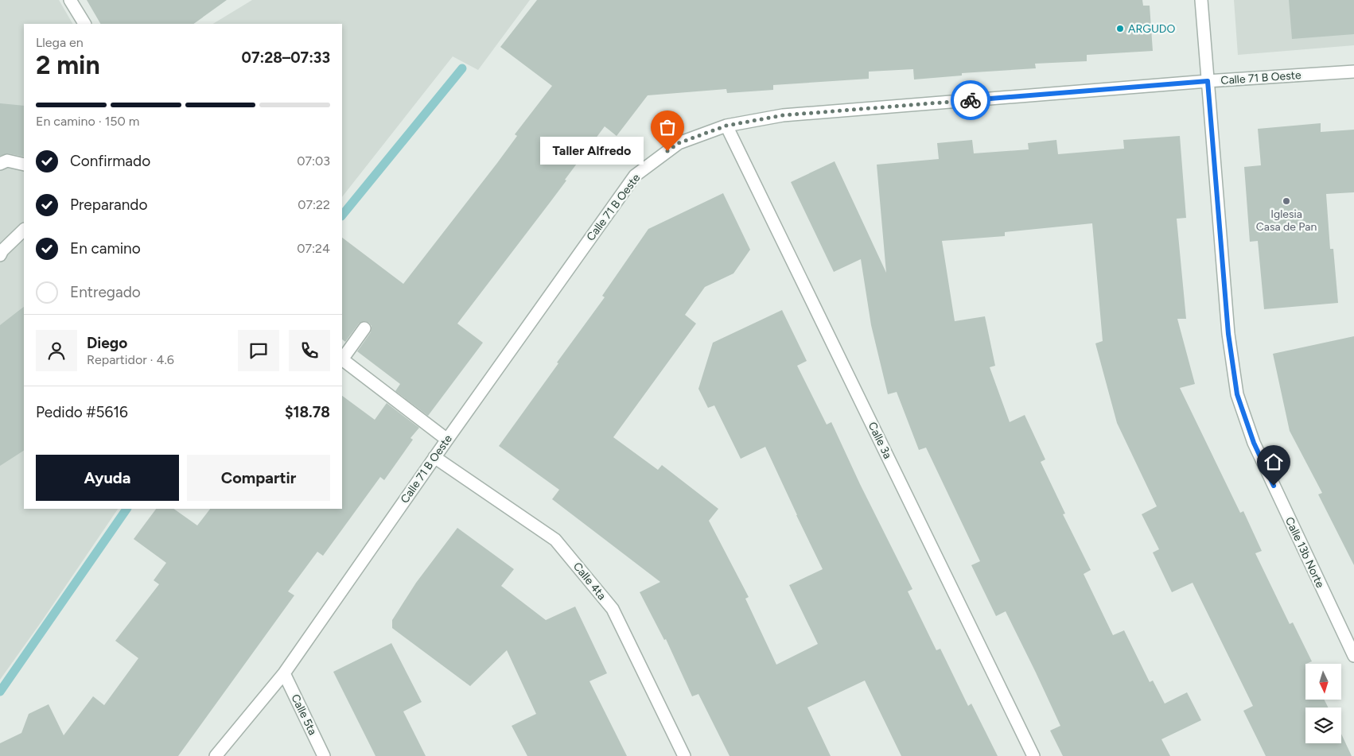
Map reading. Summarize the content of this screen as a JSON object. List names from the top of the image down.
{
  "streets": {
    "street": [
      "Calle 71 B Oeste",
      "Calle 3a",
      "Calle 13b Norte",
      "Calle 4ta",
      "Calle 5ta"
    ]
  },
  "crossings": [
    ["Calle 71 B Oeste", "Calle 3a"],
    ["Calle 71 B Oeste", "Calle 13b Norte"],
    ["Calle 71 B Oeste", "Calle 4ta"],
    ["Calle 71 B Oeste", "Calle 5ta"]
  ],
  "places": ["ARGUDO", "Taller Alfredo", "Iglesia Casa de Pan"],
  "north": "bottom",
  "page": {
    "heading": ["2 min", "Llega en", "07:28–07:33"],
    "panel": [
      "Diego",
      "Repartidor · 4.6",
      "Pedido #5616",
      "$18.78"
    ],
    "bar": "En camino · 150 m",
    "bubble": "Taller Alfredo",
    "list": [
      ["Confirmado", "07:03"],
      ["Preparando", "07:22"],
      ["En camino", "07:24"],
      "Entregado"
    ],
    "buttons": ["Ayuda", "Compartir"]
  }
}
